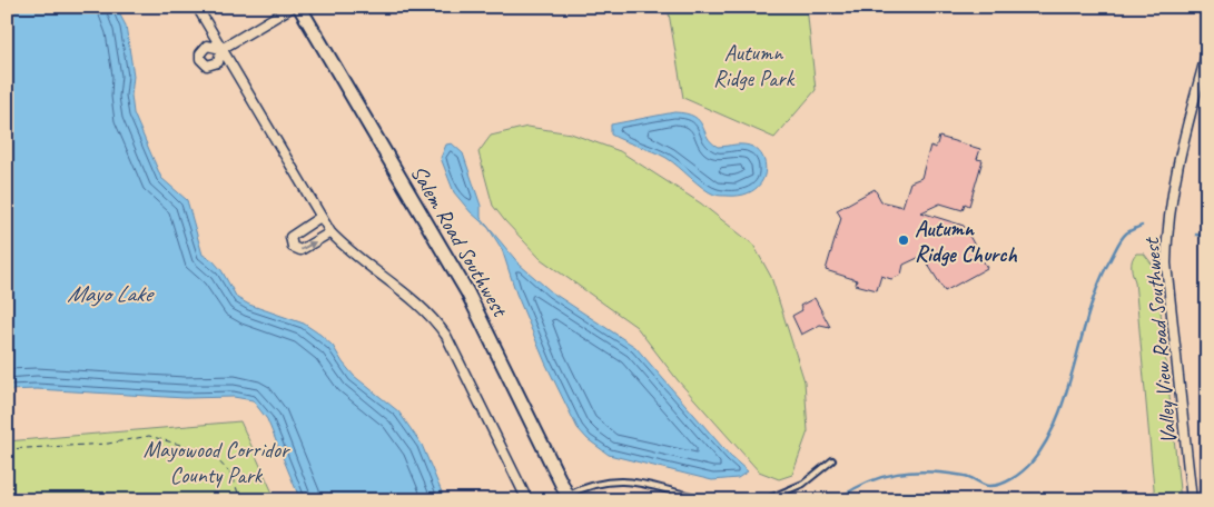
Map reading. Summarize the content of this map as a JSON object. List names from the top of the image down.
{
  "streets": {
    "main road": ["Salem Road Southwest"],
    "street": ["Valley View Road Southwest"]
  },
  "water": ["Mayo Lake"],
  "parks": ["Autumn Ridge Park", "Mayowood Corridor County Park"],
  "places": ["Autumn Ridge Church"]
}
